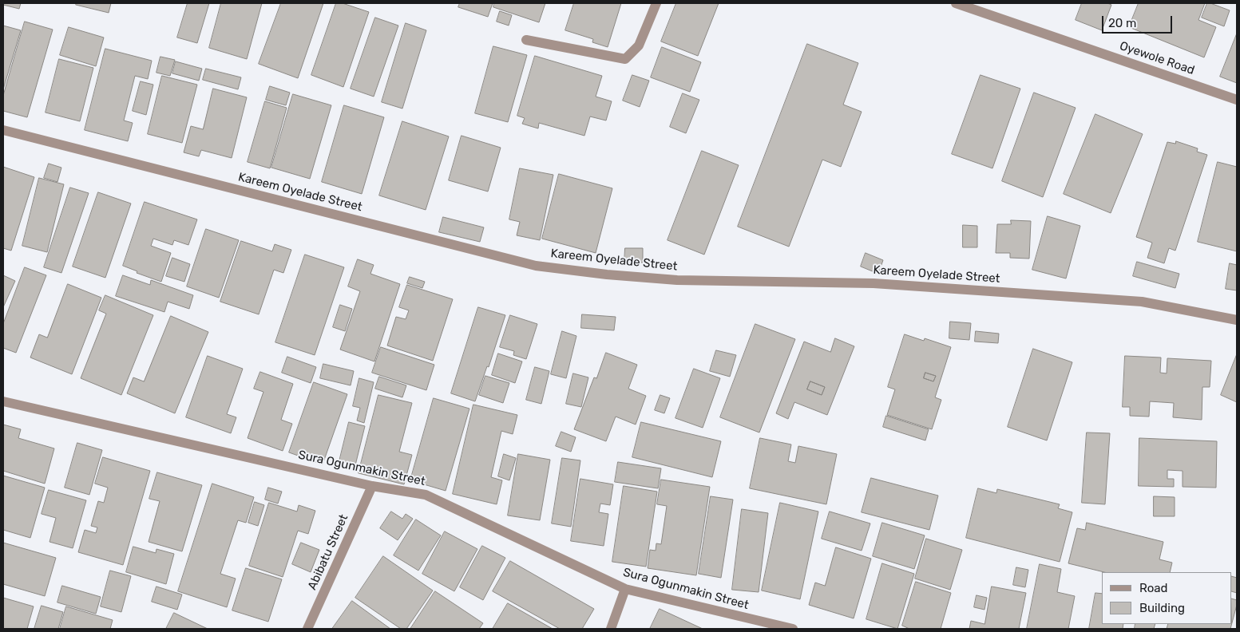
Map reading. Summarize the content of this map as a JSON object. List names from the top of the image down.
{
  "streets": {
    "street": [
      "Oyewole Road",
      "Kareem Oyelade Street",
      "Sura Ogunmakin Street",
      "Abibatu Street"
    ]
  },
  "crossings": [
    ["Sura Ogunmakin Street", "Abibatu Street"]
  ],
  "legend": ["Road", "Building"],
  "scale_bar": "20 m"
}
